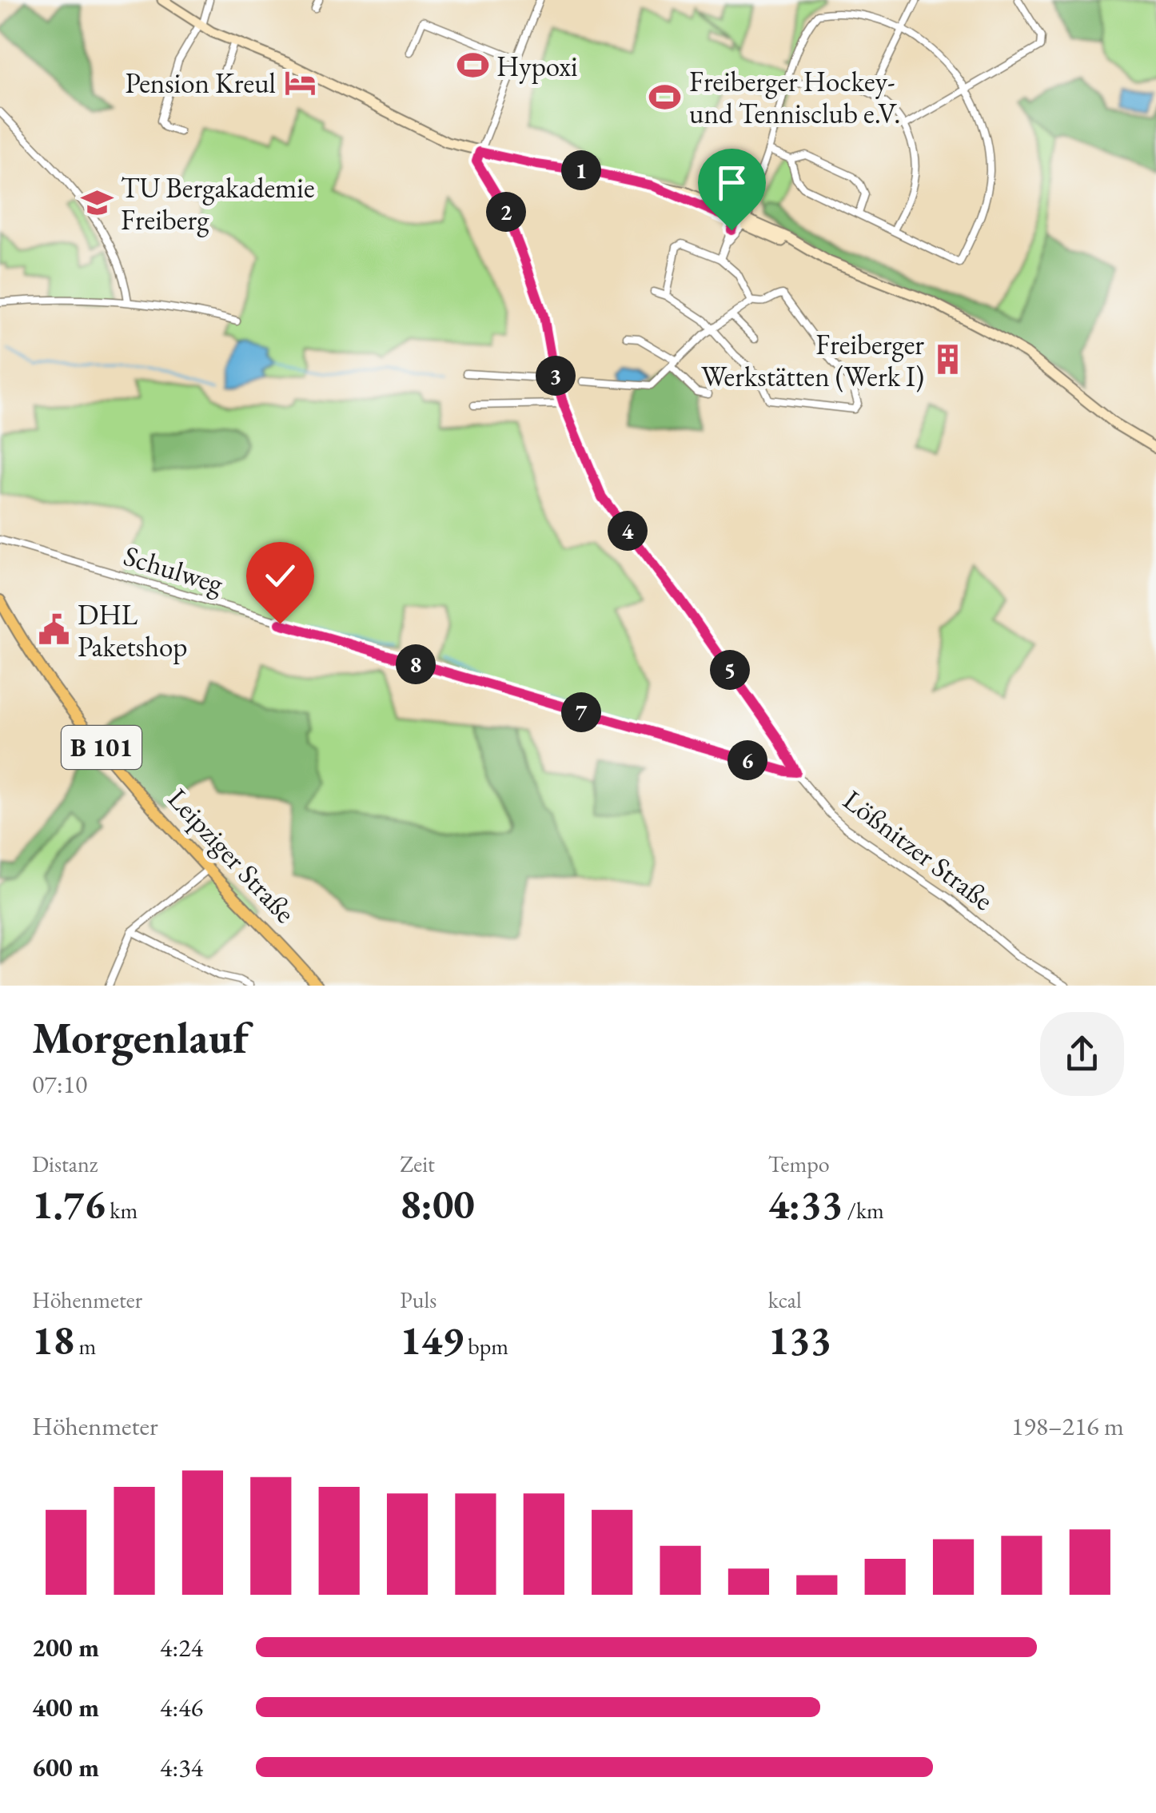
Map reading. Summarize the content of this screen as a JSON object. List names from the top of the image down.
{
  "streets": {
    "main road": ["B 101", "Leipziger Straße"],
    "street": ["Schulweg", "Lößnitzer Straße"]
  },
  "crossings": [
    ["Schulweg", "Lößnitzer Straße"]
  ],
  "places": {
    "sports": ["Hypoxi", "Freiberger Hockey- und Tennisclub e.V."],
    "hotel": ["Pension Kreul"],
    "school or university": ["TU Bergakademie Freiberg"],
    "building": ["Freiberger Werkstätten (Werk I)"],
    "public building": ["DHL Paketshop"]
  },
  "page": {
    "pins": [
      "1",
      "2",
      "3",
      "4",
      "8",
      "5",
      "7",
      "6"
    ],
    "heading": ["Morgenlauf", "07:10"],
    "stats": [
      ["Distanz", "1.76 km"],
      ["Zeit", "8:00"],
      ["Tempo", "4:33 /km"],
      ["Höhenmeter", "18 m"],
      ["Puls", "149 bpm"],
      ["kcal", "133"]
    ],
    "chart": ["Höhenmeter", "198–216 m"],
    "list": [
      {
        "name": "200 m",
        "note": "4:24"
      },
      {
        "name": "400 m",
        "note": "4:46"
      },
      {
        "name": "600 m",
        "note": "4:34"
      }
    ]
  }
}
